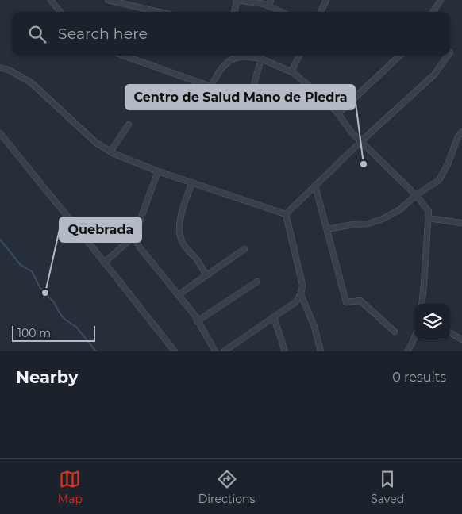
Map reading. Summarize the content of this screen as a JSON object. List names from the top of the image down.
{
  "places": ["Centro de Salud Mano de Piedra", "Quebrada"],
  "scale_bar": "100 m",
  "page": {
    "search": "Search here",
    "scale": "100 m",
    "heading": ["Nearby", "0 results"],
    "nav": ["Map", "Directions", "Saved"]
  }
}
